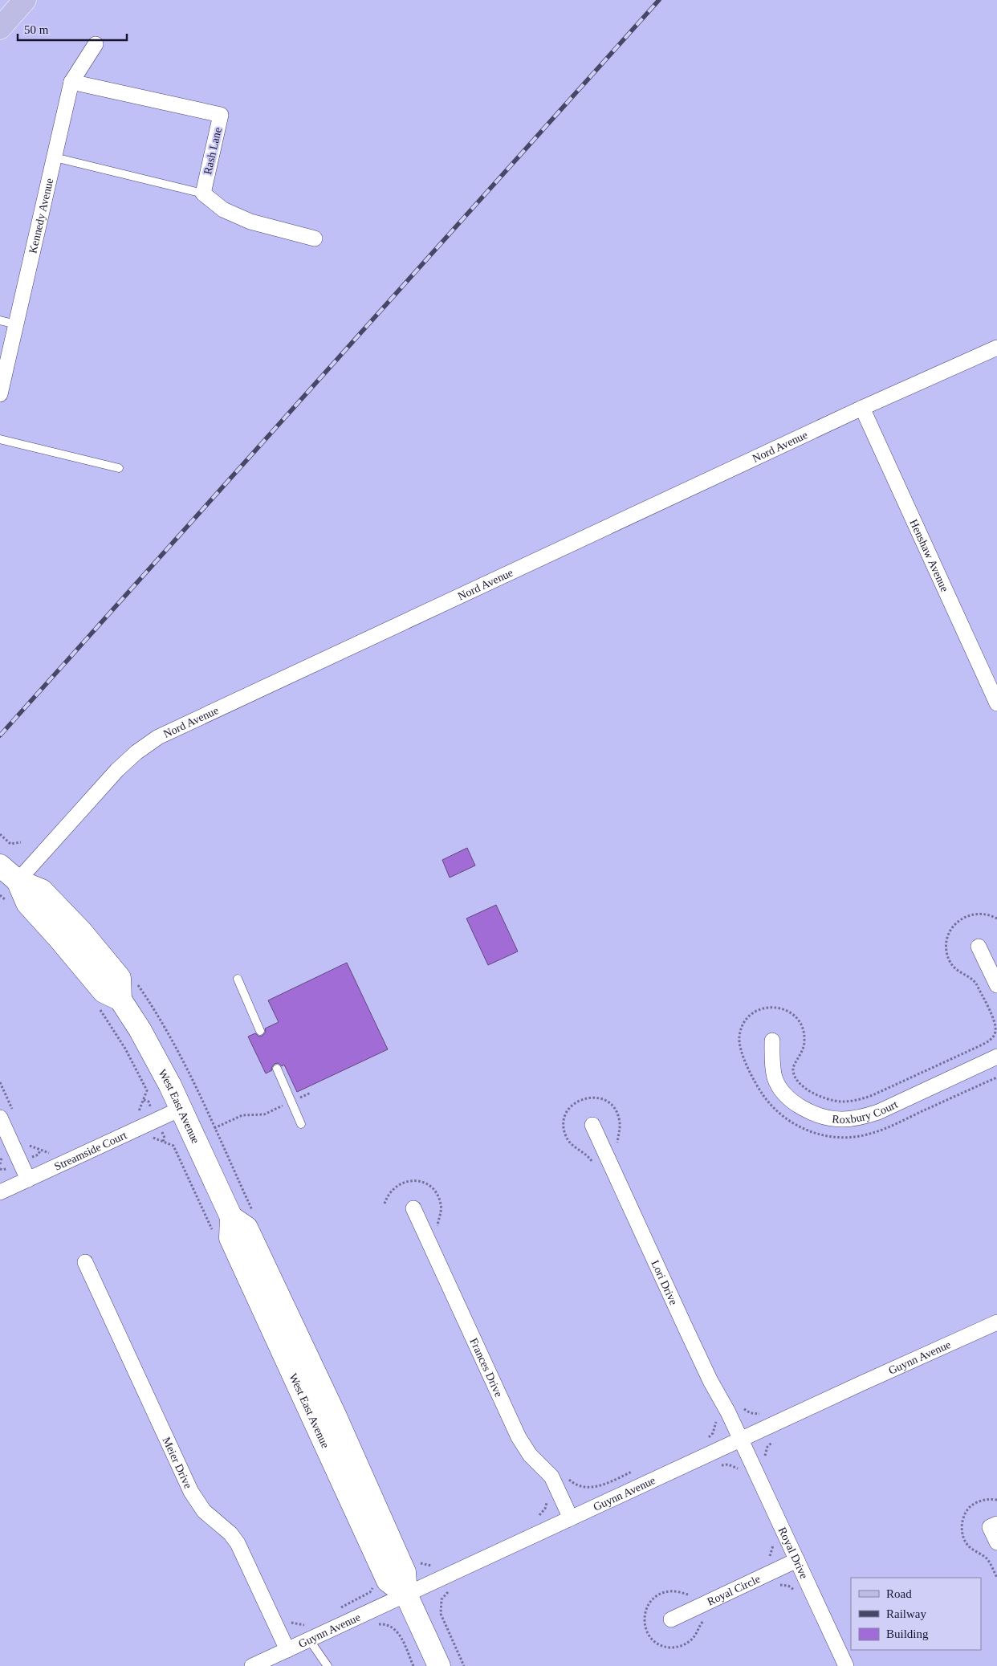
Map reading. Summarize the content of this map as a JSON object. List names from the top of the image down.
{
  "streets": {
    "main road": ["West East Avenue"],
    "street": [
      "Rash Lane",
      "Kennedy Avenue",
      "Nord Avenue",
      "Henshaw Avenue",
      "Roxbury Court",
      "Streamside Court",
      "Lori Drive",
      "Guynn Avenue",
      "Frances Drive",
      "Meier Drive",
      "Royal Drive",
      "Royal Circle"
    ]
  },
  "crossings": [
    ["Rash Lane", "Kennedy Avenue"],
    ["Nord Avenue", "Henshaw Avenue"],
    ["Nord Avenue", "West East Avenue"],
    ["West East Avenue", "Streamside Court"],
    ["West East Avenue", "Guynn Avenue"],
    ["Lori Drive", "Guynn Avenue"],
    ["Lori Drive", "Royal Drive"],
    ["Guynn Avenue", "Frances Drive"],
    ["Guynn Avenue", "Meier Drive"],
    ["Guynn Avenue", "Royal Drive"],
    ["Royal Drive", "Royal Circle"]
  ],
  "legend": ["Road", "Railway", "Building"],
  "scale_bar": "50 m"
}
